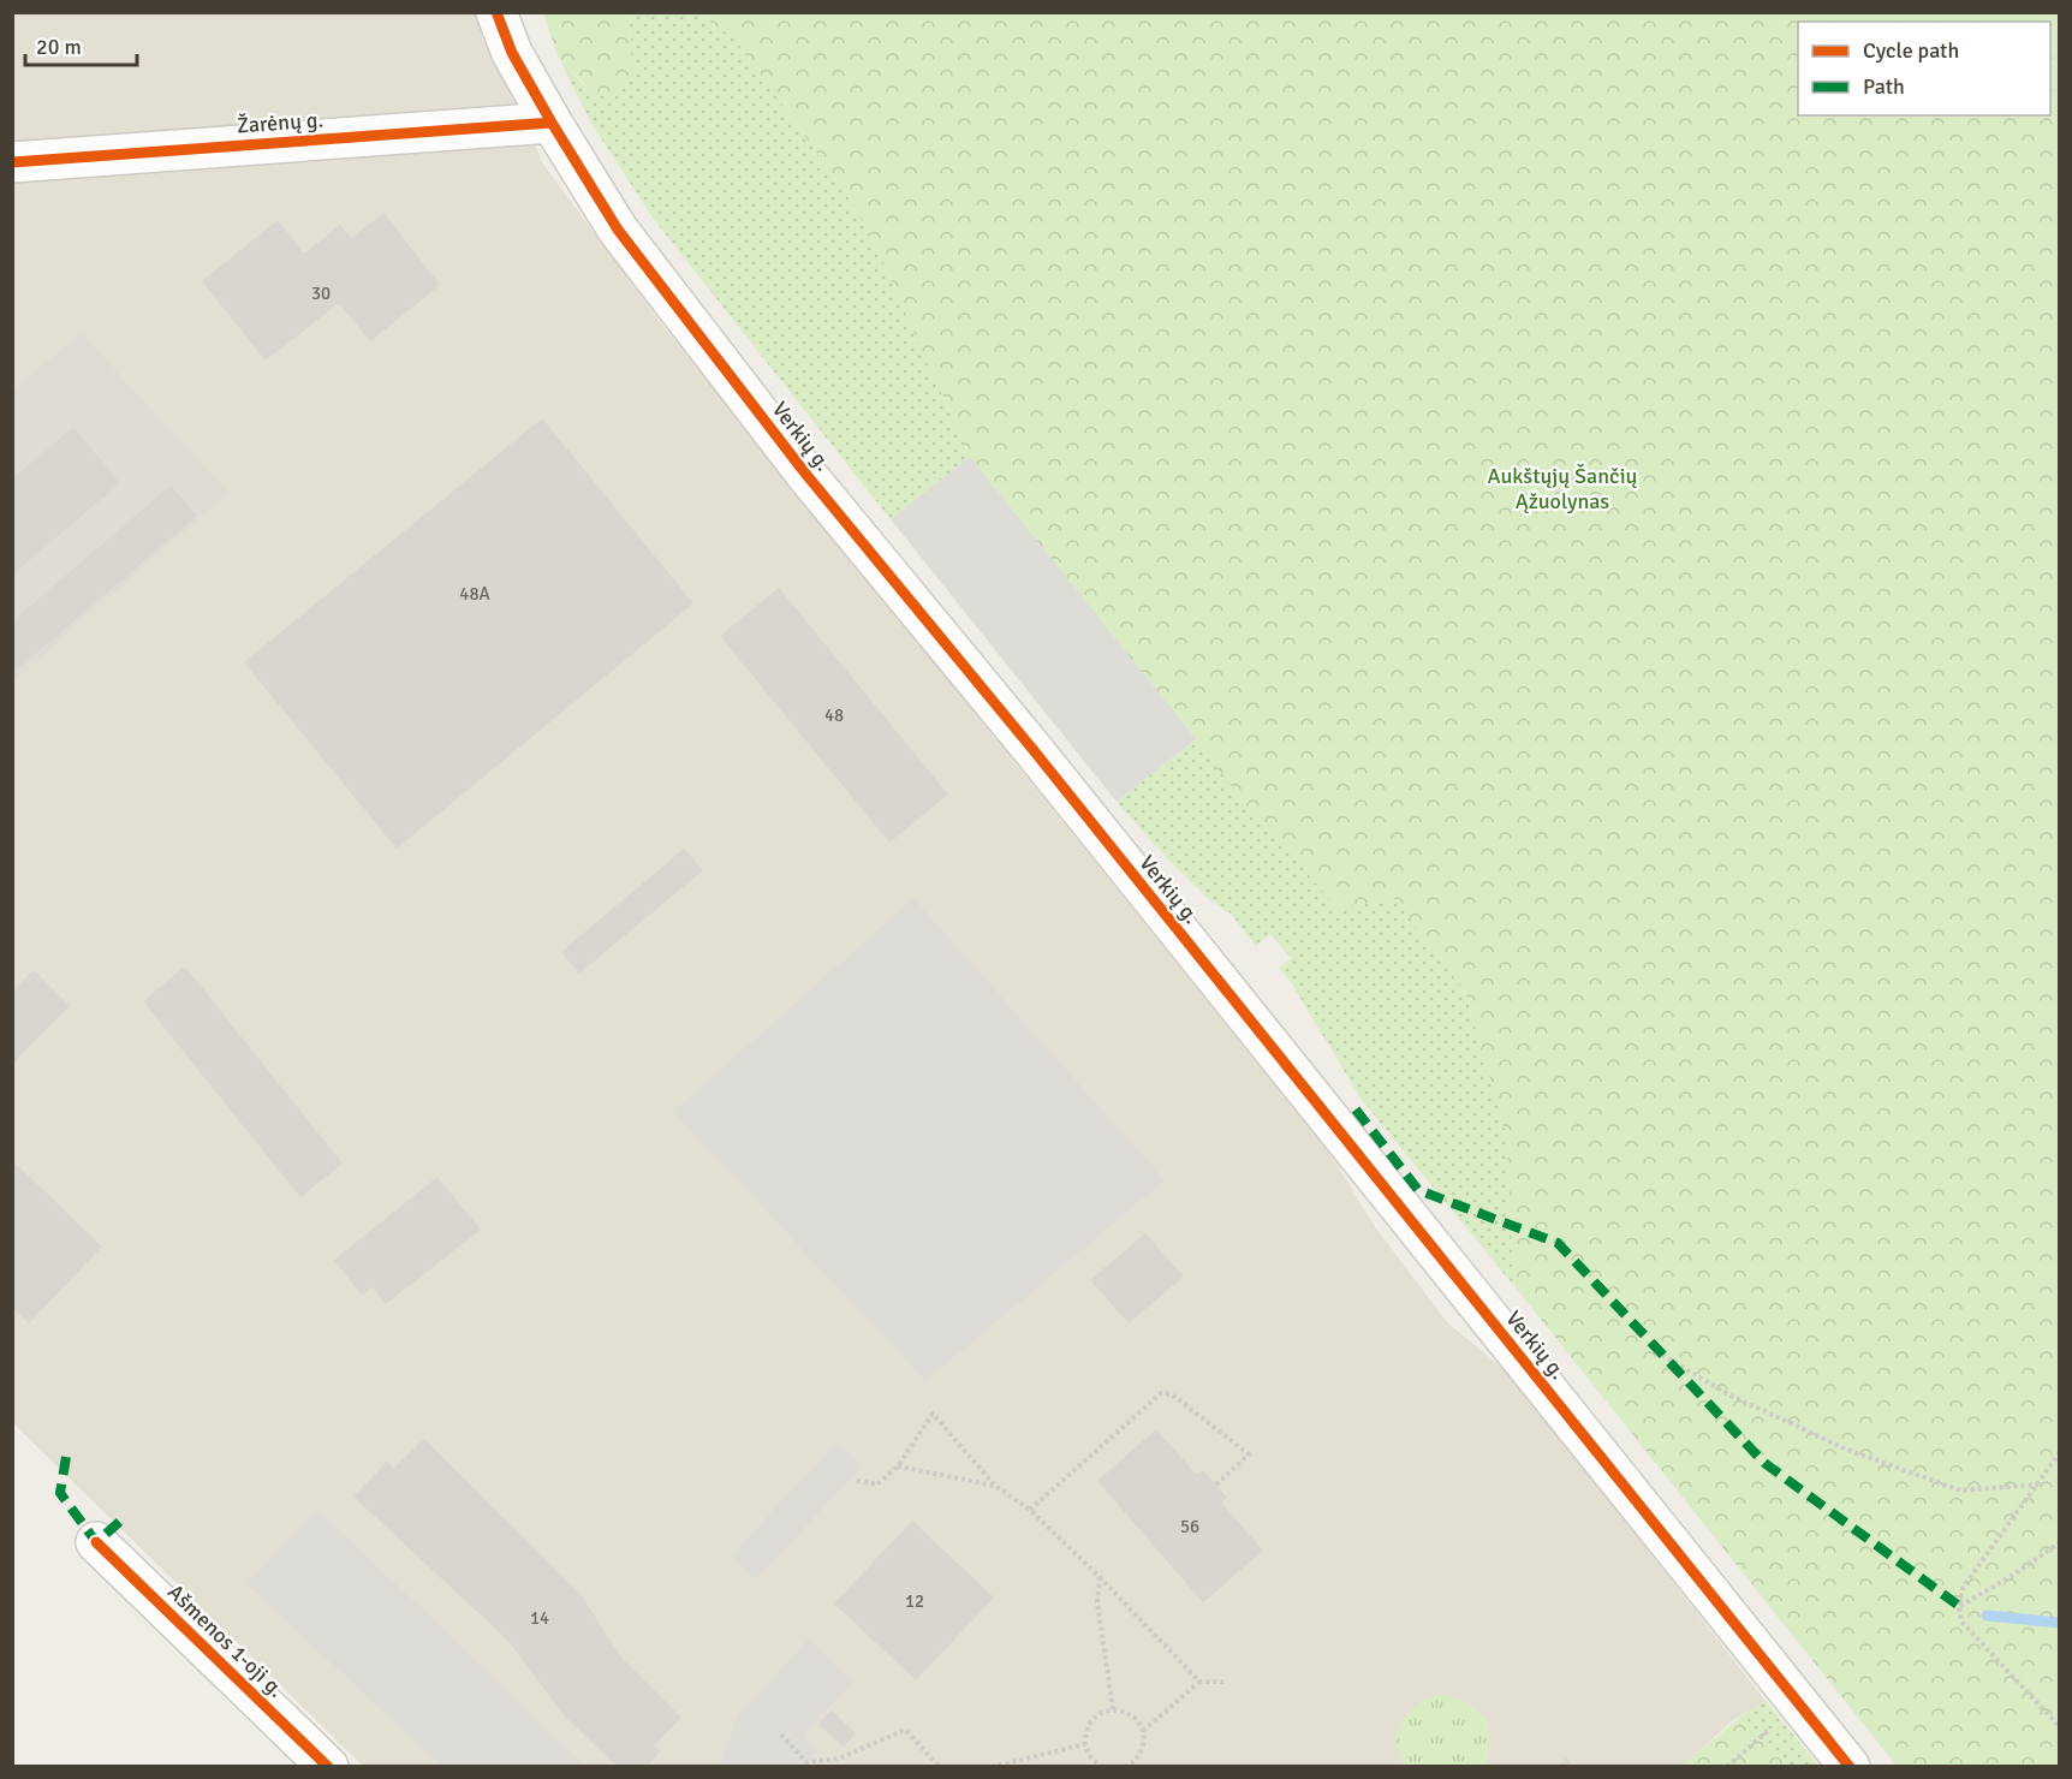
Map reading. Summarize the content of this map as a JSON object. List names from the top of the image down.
{
  "streets": {
    "street": ["Žarėnų g.", "Verkių g.", "Ašmenos 1-oji g."]
  },
  "crossings": [
    ["Žarėnų g.", "Verkių g."]
  ],
  "parks": ["Aukštųjų Šančių Ąžuolynas"],
  "house_numbers": [
    "30",
    "48A",
    "48",
    "56",
    "12",
    "14"
  ],
  "legend": ["Cycle path", "Path"],
  "scale_bar": "20 m"
}
